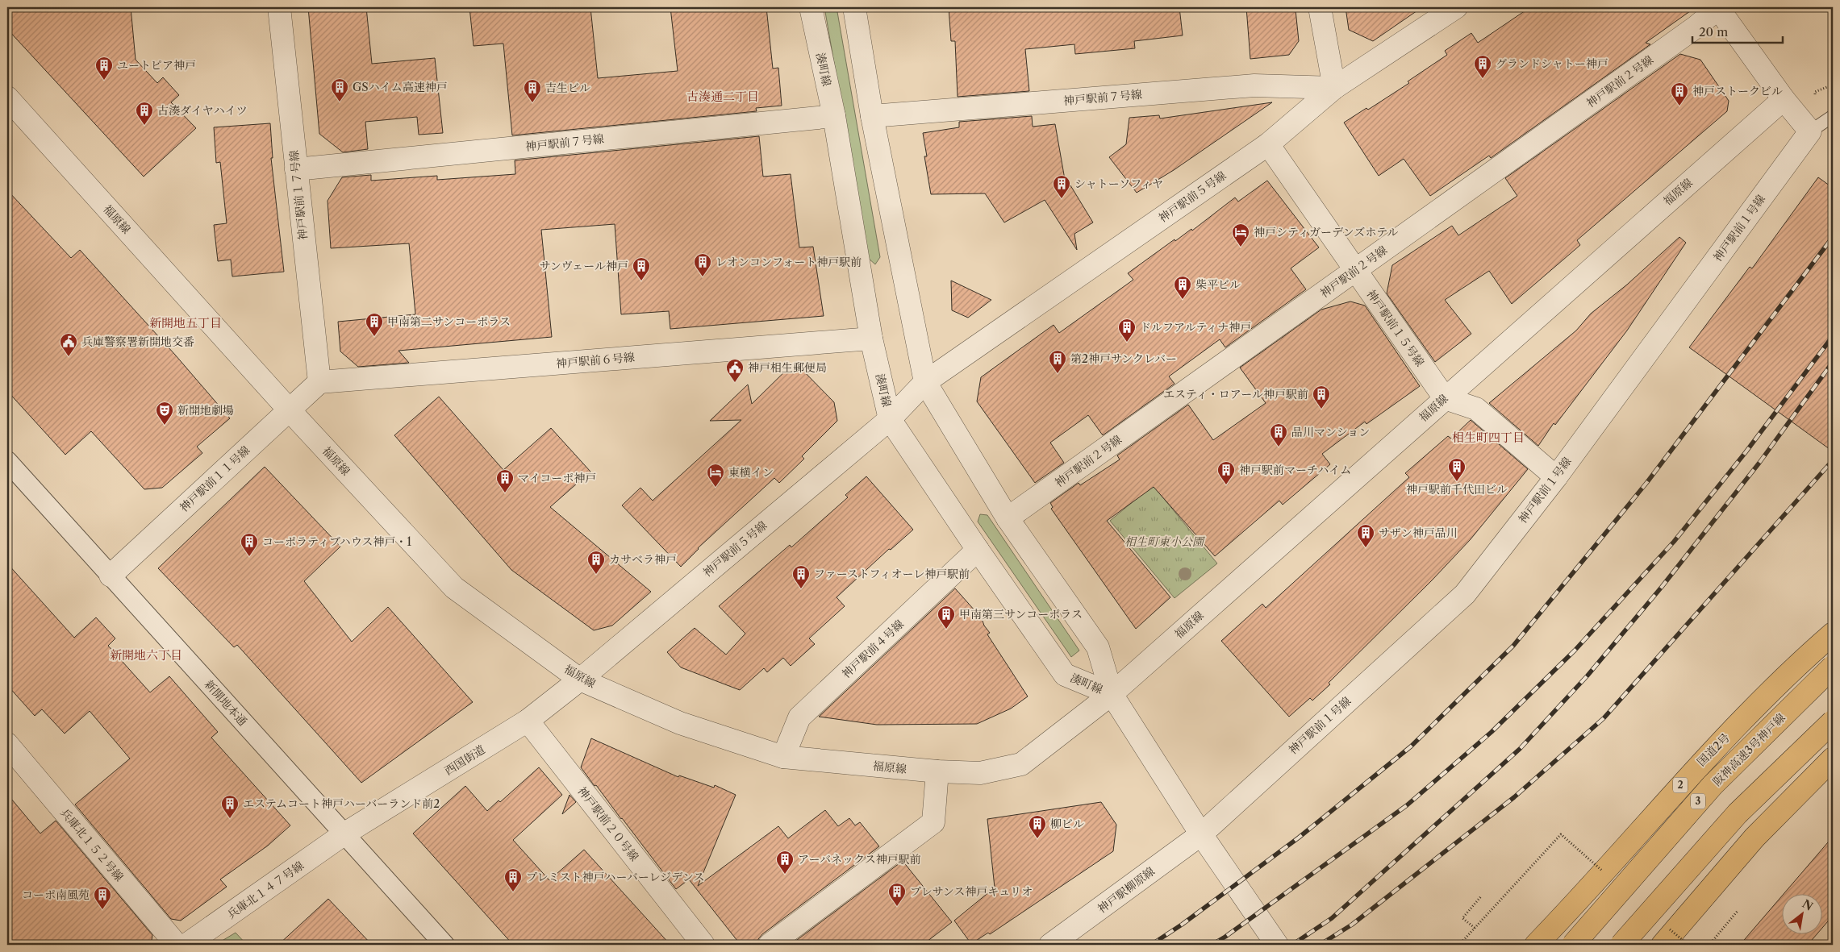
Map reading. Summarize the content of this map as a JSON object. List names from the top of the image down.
{
  "streets": {
    "highway": [
      "国道2号",
      "阪神高速3号神戸線",
      "2",
      "3"
    ],
    "street": [
      "湊町線",
      "神戸駅前２号線",
      "神戸駅前７号線",
      "福原線",
      "神戸駅前１７号線",
      "神戸駅前５号線",
      "神戸駅前１号線",
      "神戸駅前１５号線",
      "神戸駅前６号線",
      "神戸駅前１１号線",
      "神戸駅前４号線",
      "新開地本通",
      "西国街道",
      "神戸駅前２０号線",
      "兵庫北１５２号線",
      "兵庫北１４７号線",
      "神戸駅柳原線"
    ]
  },
  "crossings": [
    ["湊町線", "神戸駅前２号線"],
    ["湊町線", "神戸駅前７号線"],
    ["湊町線", "福原線"],
    ["湊町線", "神戸駅前５号線"],
    ["湊町線", "神戸駅前１号線"],
    ["湊町線", "神戸駅前６号線"],
    ["湊町線", "神戸駅前４号線"],
    ["湊町線", "神戸駅柳原線"],
    ["神戸駅前２号線", "神戸駅前１５号線"],
    ["神戸駅前７号線", "神戸駅前１７号線"],
    ["神戸駅前７号線", "神戸駅前５号線"],
    ["福原線", "神戸駅前５号線"],
    ["福原線", "神戸駅前１５号線"],
    ["福原線", "神戸駅前１１号線"],
    ["福原線", "神戸駅前４号線"],
    ["福原線", "西国街道"],
    ["神戸駅前１７号線", "神戸駅前６号線"],
    ["神戸駅前１７号線", "神戸駅前１１号線"],
    ["神戸駅前５号線", "神戸駅前１５号線"],
    ["神戸駅前５号線", "西国街道"],
    ["神戸駅前１号線", "神戸駅柳原線"],
    ["神戸駅前６号線", "神戸駅前１１号線"],
    ["神戸駅前１１号線", "新開地本通"],
    ["新開地本通", "西国街道"],
    ["新開地本通", "兵庫北１４７号線"],
    ["西国街道", "神戸駅前２０号線"],
    ["西国街道", "兵庫北１４７号線"]
  ],
  "districts": [
    "古湊通二丁目",
    "新開地五丁目",
    "相生町四丁目",
    "新開地六丁目"
  ],
  "parks": ["相生町東小公園"],
  "places": {
    "building": [
      "グランドシャトー神戸",
      "ユートピア神戸",
      "GSハイム高速神戸",
      "吉生ビル",
      "神戸ストークビル",
      "古湊ダイヤハイツ",
      "シャトーソフィヤ",
      "レオンコンフォート神戸駅前",
      "サンヴェール神戸",
      "柴平ビル",
      "甲南第二サンコーポラス",
      "ドルフアルティナ神戸",
      "第2神戸サンクレバー",
      "エスティ・ロアール神戸駅前",
      "品川マンション",
      "神戸駅前千代田ビル",
      "神戸駅前マーチハイム",
      "マイコーポ神戸",
      "サザン神戸品川",
      "コーポラティブハウス神戸・1",
      "カサベラ神戸",
      "ファーストフィオーレ神戸駅前",
      "甲南第三サンコーポラス",
      "エステムコート神戸ハーバーランド前2",
      "柳ビル",
      "アーバネックス神戸駅前",
      "プレミスト神戸ハーバーレジデンス",
      "プレサンス神戸キュリオ",
      "コーポ南風苑"
    ],
    "hotel": ["神戸シティガーデンズホテル", "東横イン"],
    "public building": ["兵庫警察署新開地交番", "神戸相生郵便局"],
    "theatre": ["新開地劇場"]
  },
  "scale_bar": "20 m",
  "north": "top right"
}
